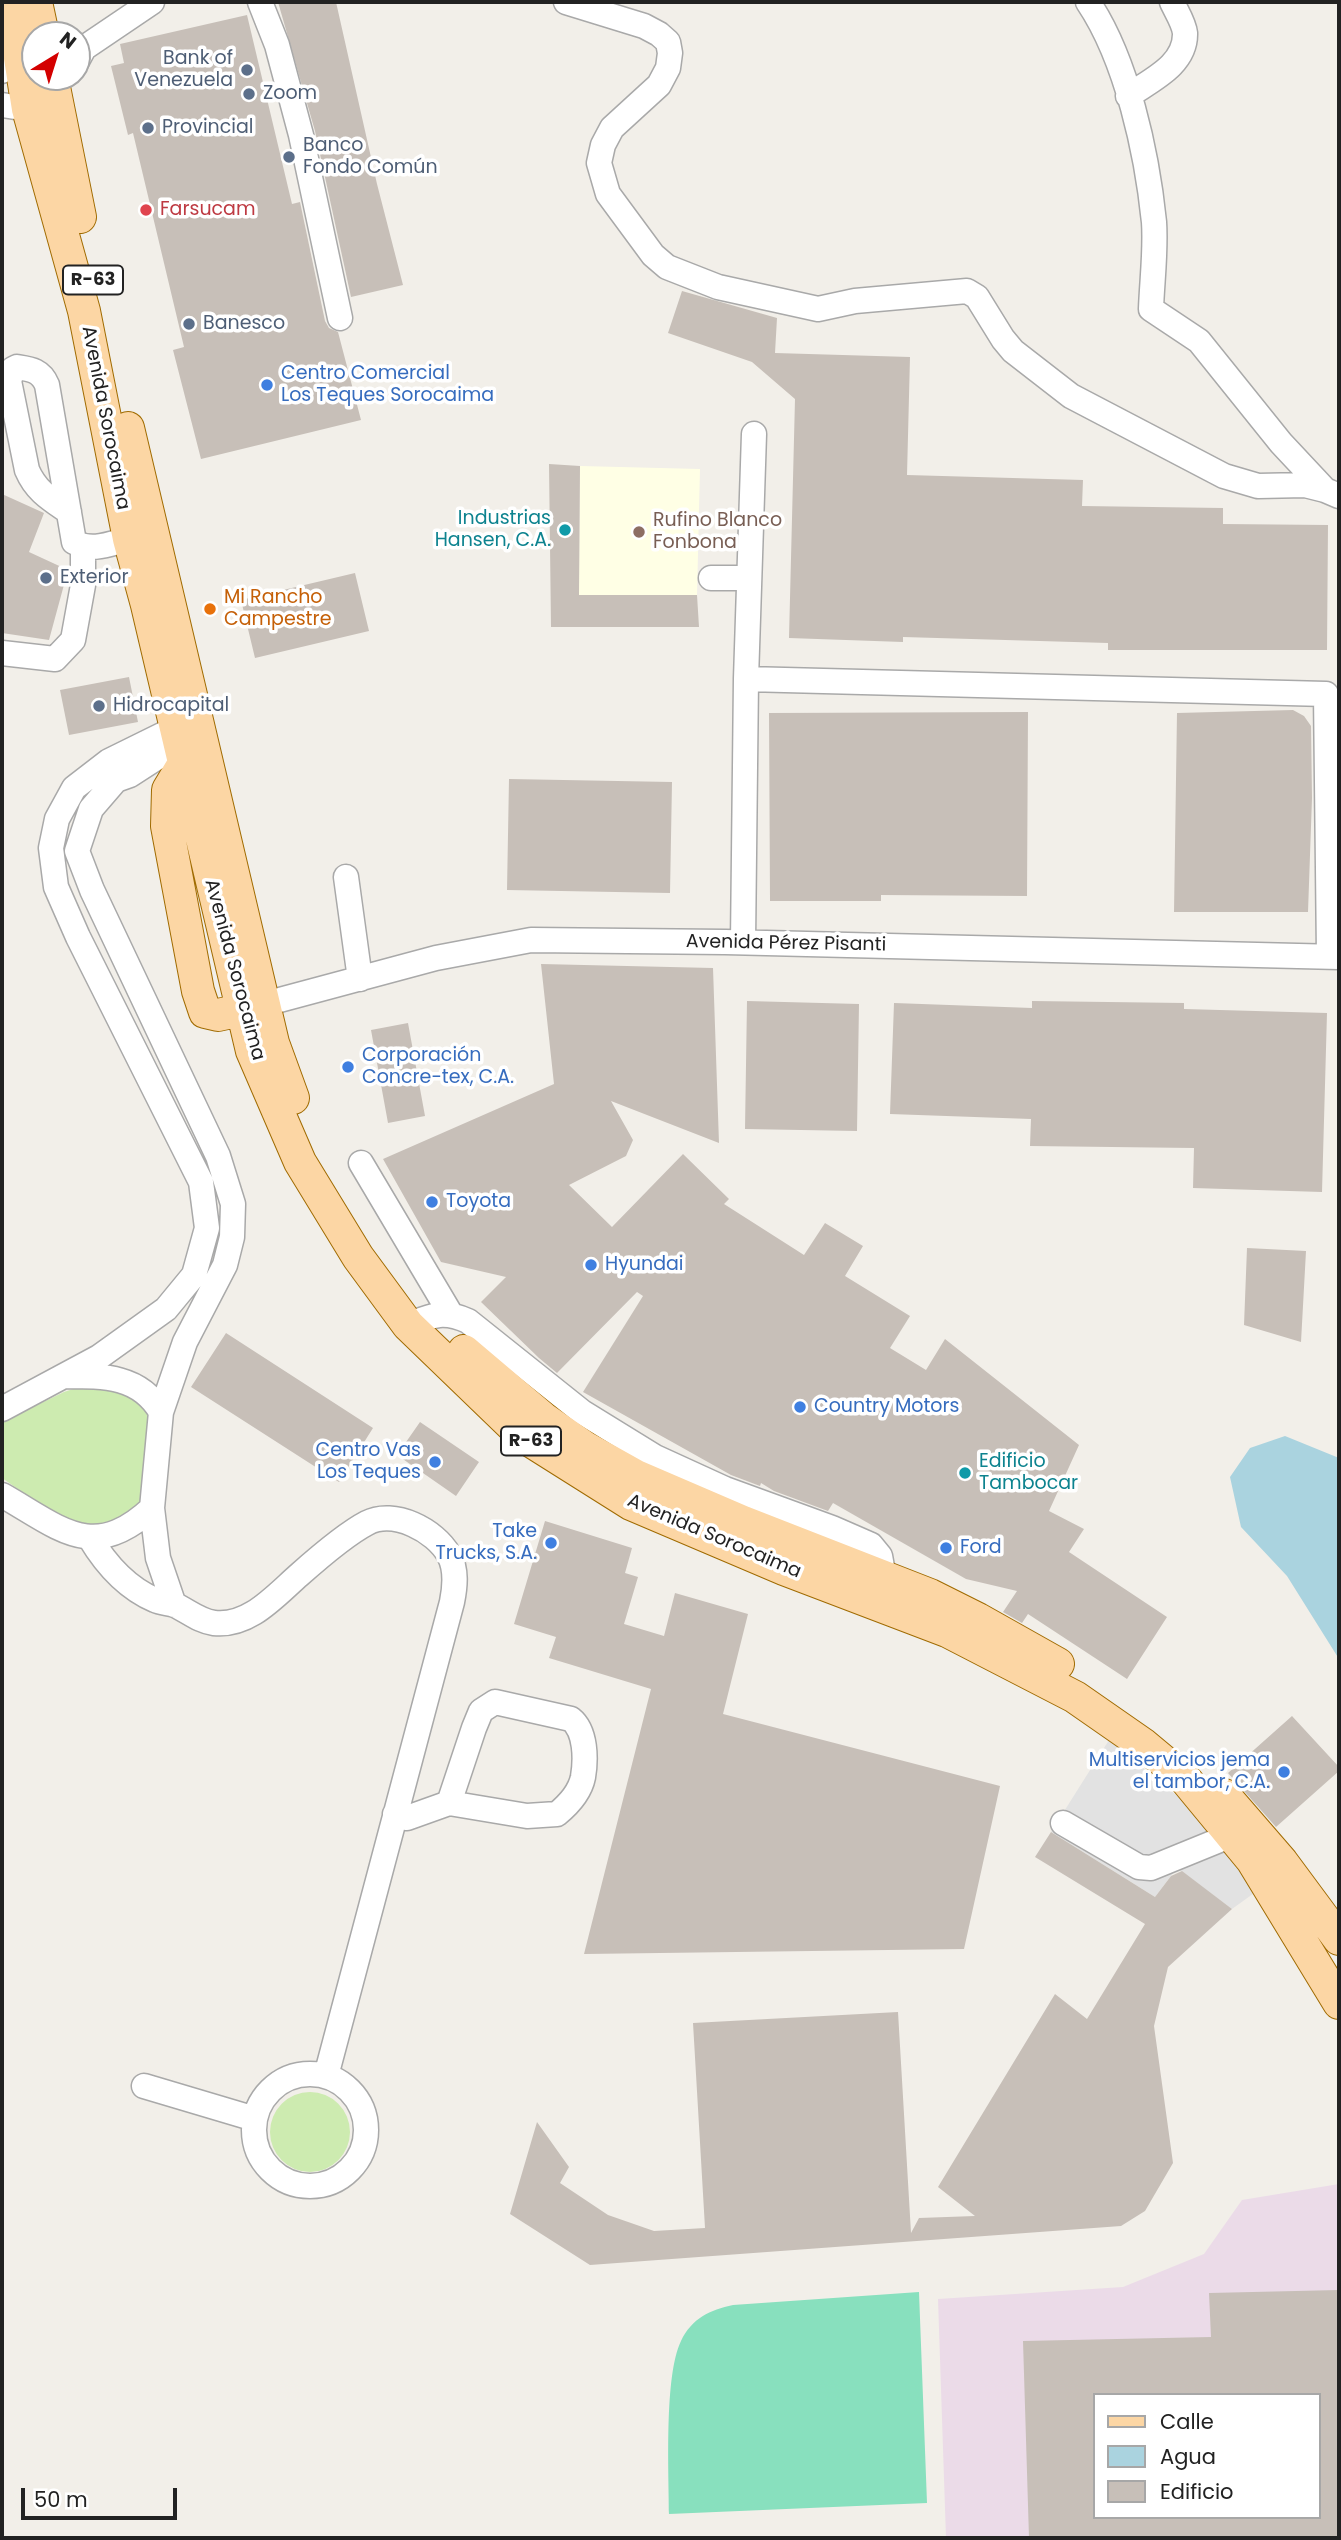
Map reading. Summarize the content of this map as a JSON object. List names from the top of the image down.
{
  "streets": {
    "main road": ["R-63", "Avenida Sorocaima"],
    "street": ["Avenida Pérez Pisanti"]
  },
  "crossings": [
    ["Avenida Sorocaima", "Avenida Pérez Pisanti"]
  ],
  "places": [
    "Bank of Venezuela",
    "Zoom",
    "Provincial",
    "Banco Fondo Común",
    "Farsucam",
    "Banesco",
    "Centro Comercial Los Teques Sorocaima",
    "Industrias Hansen, C.A.",
    "Rufino Blanco Fonbona",
    "Exterior",
    "Mi Rancho Campestre",
    "Hidrocapital",
    "Corporación Concre-tex, C.A.",
    "Toyota",
    "Hyundai",
    "Country Motors",
    "Centro Vas Los Teques",
    "Edificio Tambocar",
    "Take Trucks, S.A.",
    "Ford",
    "Multiservicios jema el tambor, C.A."
  ],
  "legend": ["Calle", "Agua", "Edificio"],
  "scale_bar": "50 m",
  "north": "top right"
}
